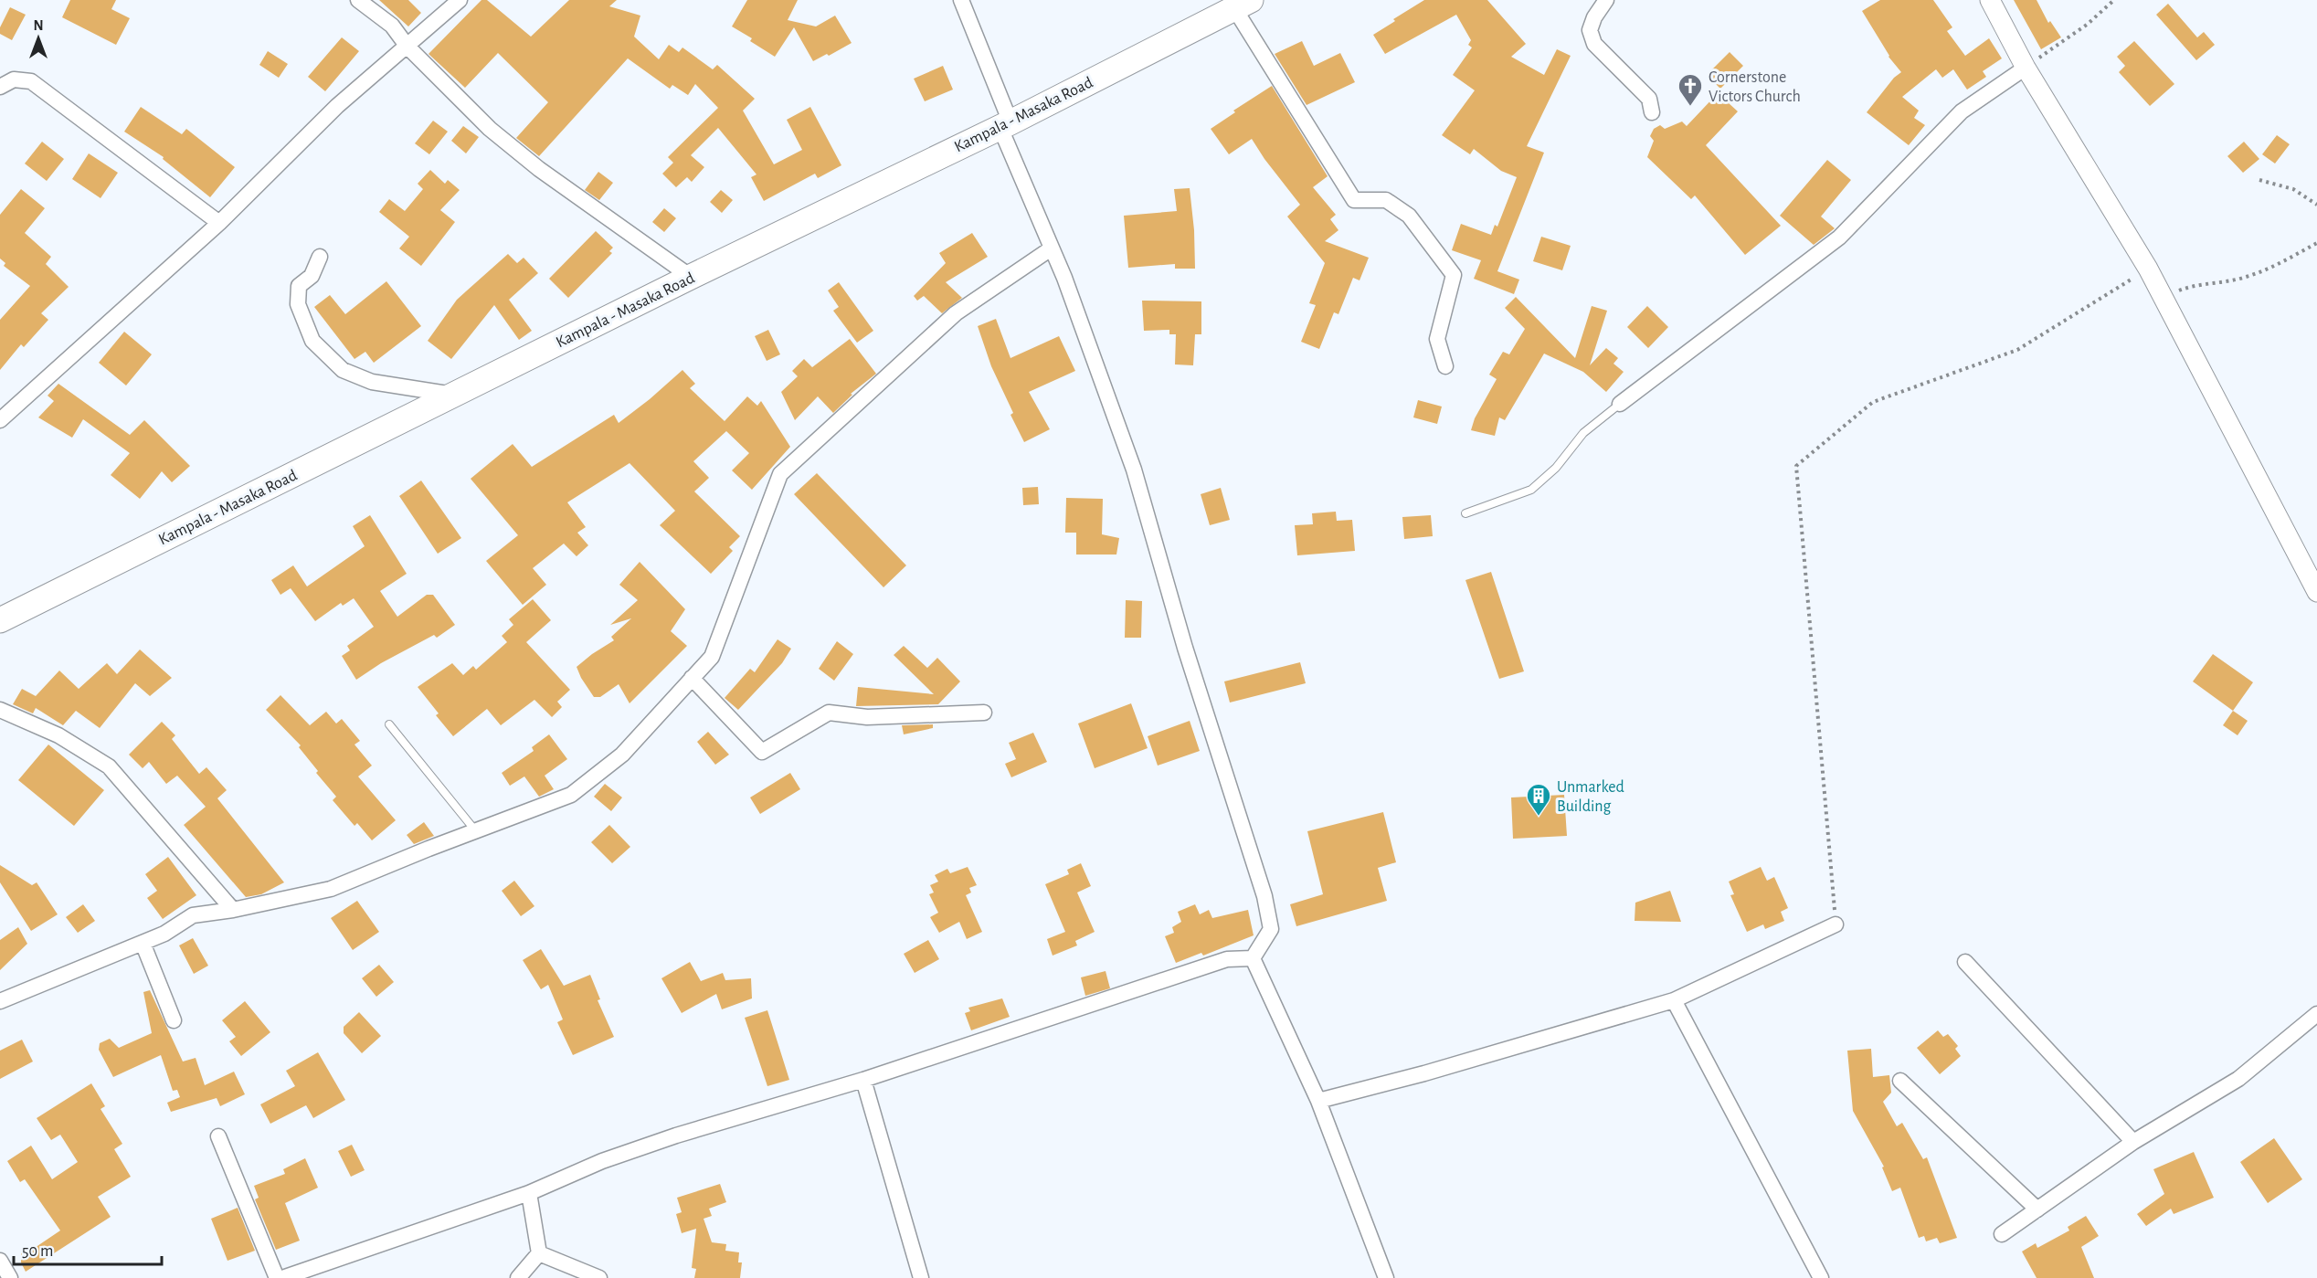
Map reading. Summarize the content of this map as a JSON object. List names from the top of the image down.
{
  "streets": {
    "main road": ["Kampala - Masaka Road"]
  },
  "places": {
    "church": ["Cornerstone Victors Church"],
    "building": ["Unmarked Building"]
  },
  "scale_bar": "50 m",
  "north": "top"
}
